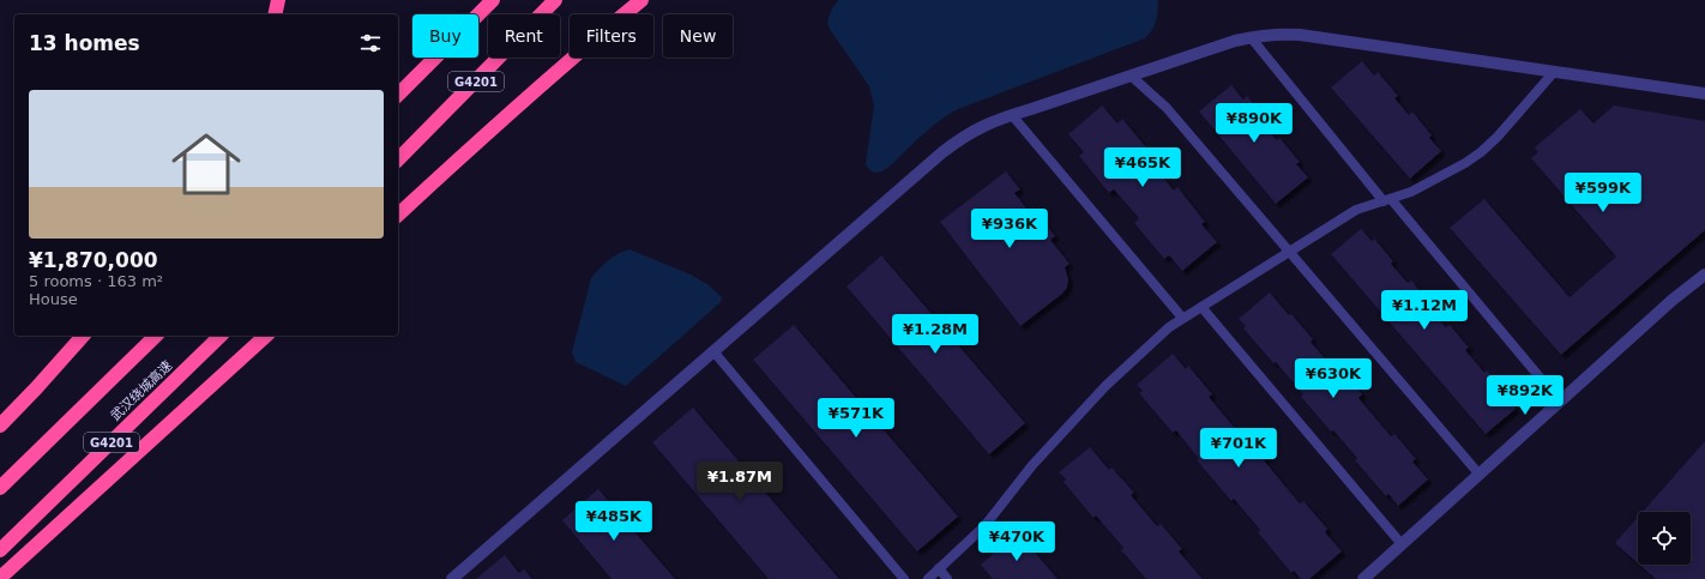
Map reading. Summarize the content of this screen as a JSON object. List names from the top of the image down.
{
  "streets": {
    "highway": ["G4201", "武汉绕城高速"]
  },
  "page": {
    "chip": [
      "Buy",
      "Rent",
      "Filters",
      "New"
    ],
    "heading": "13 homes",
    "list": [
      {
        "name": "¥1,870,000",
        "note": "5 rooms · 163 m² · House"
      }
    ],
    "price": [
      "¥890K",
      "¥465K",
      "¥599K",
      "¥936K",
      "¥1.12M",
      "¥1.28M",
      "¥630K",
      "¥892K",
      "¥571K",
      "¥701K",
      "¥1.87M",
      "¥485K",
      "¥470K"
    ]
  }
}
